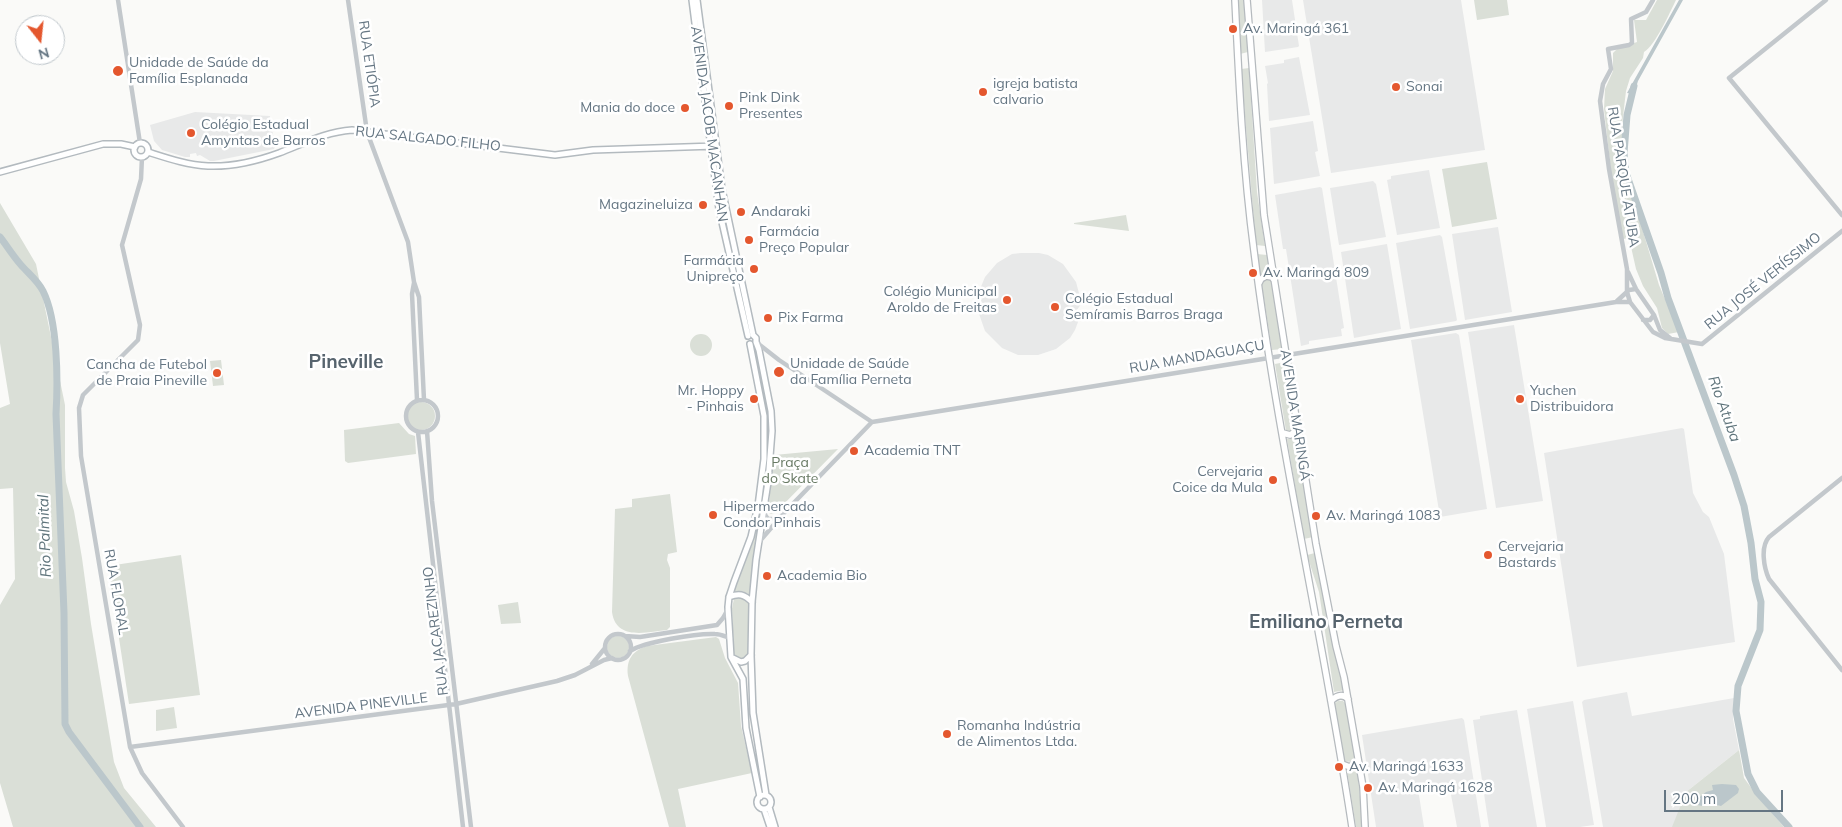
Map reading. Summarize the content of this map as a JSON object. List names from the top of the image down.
{
  "streets": {
    "main road": ["AVENIDA JACOB MACANHAN", "RUA SALGADO FILHO", "AVENIDA MARINGÁ"],
    "street": [
      "RUA ETIÓPIA",
      "RUA PARQUE ATUBA",
      "RUA JOSÉ VERÍSSIMO",
      "RUA MANDAGUAÇU",
      "RUA FLORAL",
      "RUA JACAREZINHO",
      "AVENIDA PINEVILLE"
    ]
  },
  "crossings": [
    ["RUA ETIÓPIA", "RUA SALGADO FILHO"],
    ["AVENIDA JACOB MACANHAN", "RUA SALGADO FILHO"],
    ["RUA SALGADO FILHO", "RUA FLORAL"],
    ["RUA MANDAGUAÇU", "AVENIDA MARINGÁ"],
    ["RUA FLORAL", "AVENIDA PINEVILLE"],
    ["RUA JACAREZINHO", "AVENIDA PINEVILLE"]
  ],
  "districts": ["Pineville", "Emiliano Perneta"],
  "water": ["Rio Atuba", "Rio Palmital"],
  "parks": ["Praça do Skate"],
  "places": [
    "Av. Maringá 361",
    "Unidade de Saúde da Família Esplanada",
    "Sonai",
    "igreja batista calvario",
    "Pink Dink Presentes",
    "Mania do doce",
    "Colégio Estadual Amyntas de Barros",
    "Magazineluiza",
    "Andaraki",
    "Farmácia Preço Popular",
    "Farmácia Unipreço",
    "Av. Maringá 809",
    "Colégio Municipal Aroldo de Freitas",
    "Colégio Estadual Semíramis Barros Braga",
    "Pix Farma",
    "Unidade de Saúde da Família Perneta",
    "Cancha de Futebol de Praia Pineville",
    "Mr. Hoppy - Pinhais",
    "Yuchen Distribuidora",
    "Academia TNT",
    "Cervejaria Coice da Mula",
    "Hipermercado Condor Pinhais",
    "Av. Maringá 1083",
    "Cervejaria Bastards",
    "Academia Bio",
    "Romanha Indústria de Alimentos Ltda.",
    "Av. Maringá 1633",
    "Av. Maringá 1628"
  ],
  "scale_bar": "200 m",
  "north": "bottom"
}
